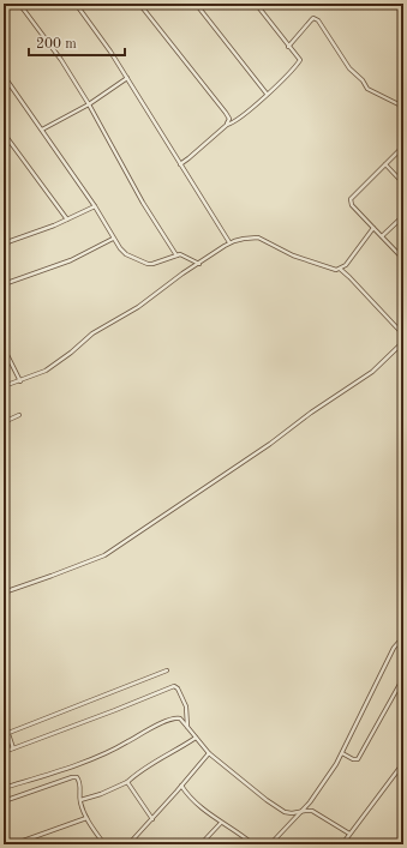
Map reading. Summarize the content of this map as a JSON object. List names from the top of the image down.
{
  "scale_bar": "200 m"
}
